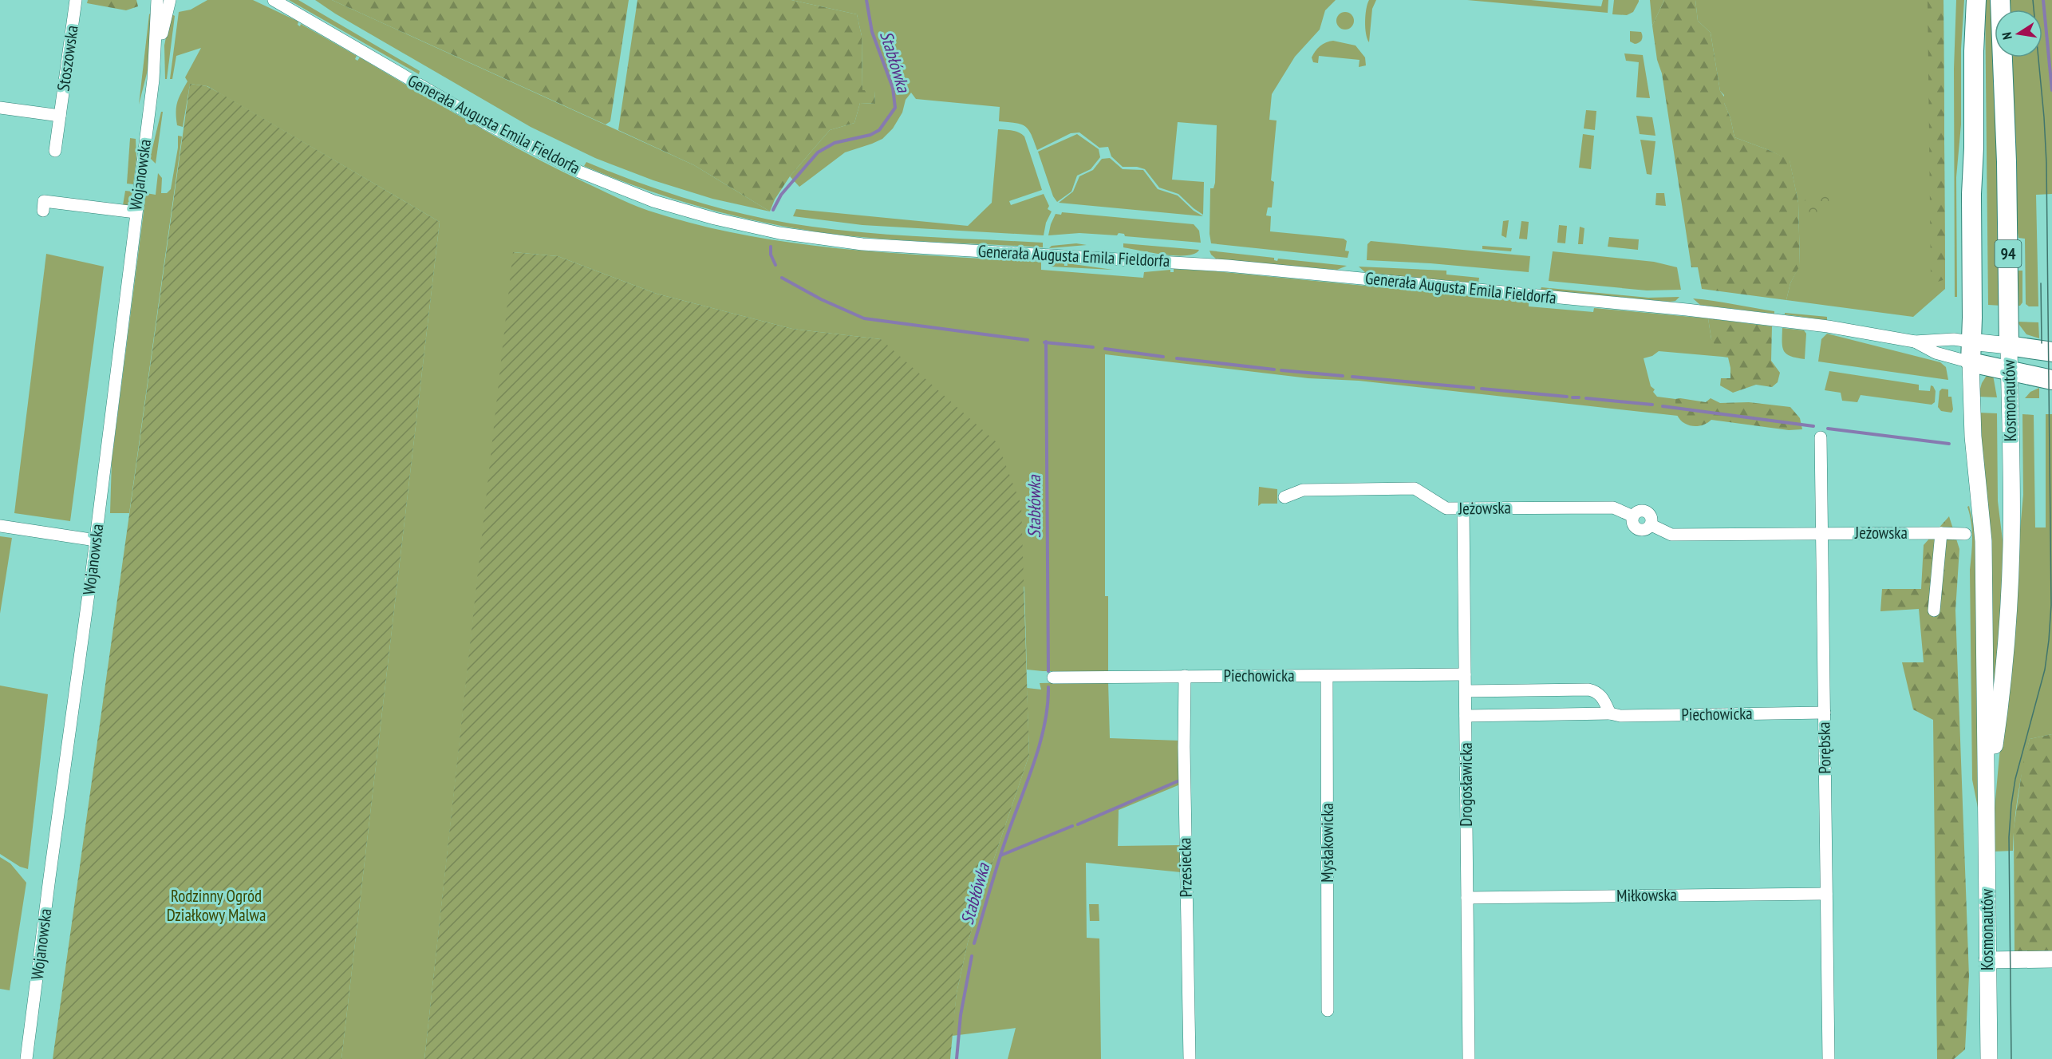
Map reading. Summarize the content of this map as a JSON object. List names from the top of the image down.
{
  "streets": {
    "main road": ["94", "Kosmonautów"],
    "street": [
      "Stoszowska",
      "Generała Augusta Emila Fieldorfa",
      "Wojanowska",
      "Jeżowska",
      "Piechowicka",
      "Porębska",
      "Drogosławicka",
      "Mysłakowicka",
      "Przesiecka",
      "Miłkowska"
    ]
  },
  "crossings": [
    ["Generała Augusta Emila Fieldorfa", "Kosmonautów"],
    ["Jeżowska", "Porębska"],
    ["Jeżowska", "Drogosławicka"],
    ["Piechowicka", "Porębska"],
    ["Piechowicka", "Drogosławicka"],
    ["Piechowicka", "Mysłakowicka"],
    ["Piechowicka", "Przesiecka"],
    ["Porębska", "Miłkowska"],
    ["Drogosławicka", "Miłkowska"]
  ],
  "water": ["Stabłówka"],
  "parks": ["Rodzinny Ogród Działkowy Malwa"],
  "north": "left"
}
